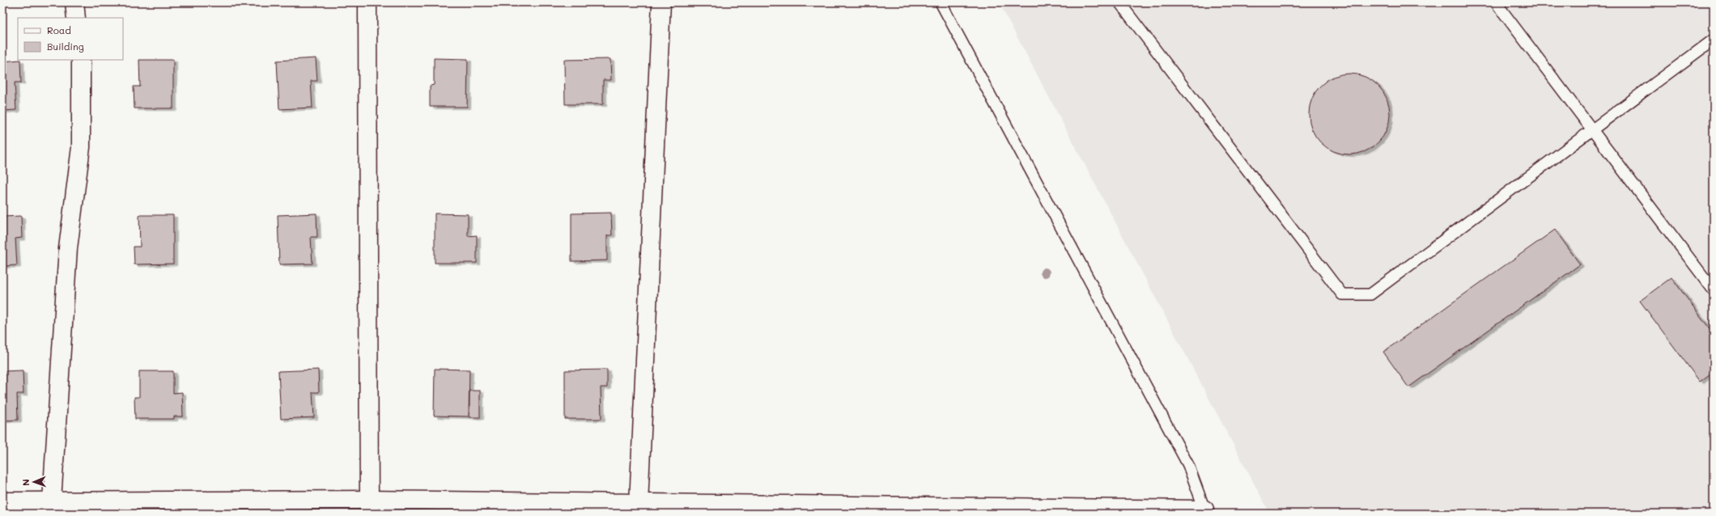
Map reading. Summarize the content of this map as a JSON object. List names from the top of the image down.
{
  "legend": ["Road", "Building"],
  "north": "left"
}
